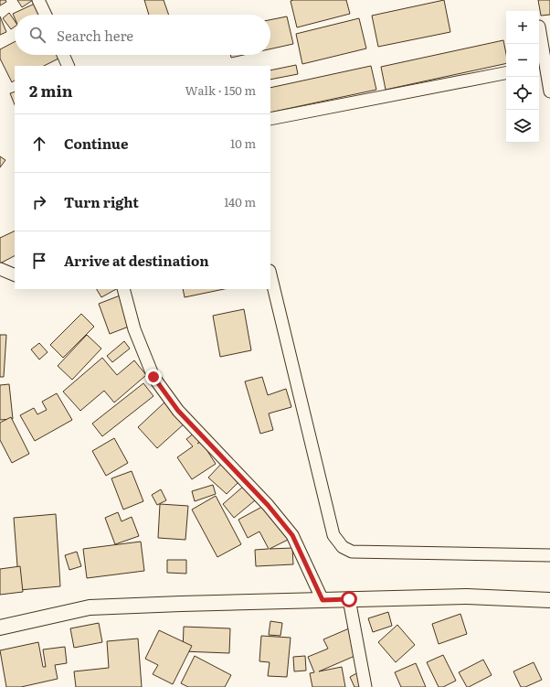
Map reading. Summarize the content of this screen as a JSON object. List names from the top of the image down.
{
  "page": {
    "map_buttons": ["+", "−"],
    "search": "Search here",
    "heading": ["2 min", "Walk · 150 m"],
    "list": [
      ["Continue", "10 m"],
      ["Turn right", "140 m"],
      "Arrive at destination"
    ]
  }
}
